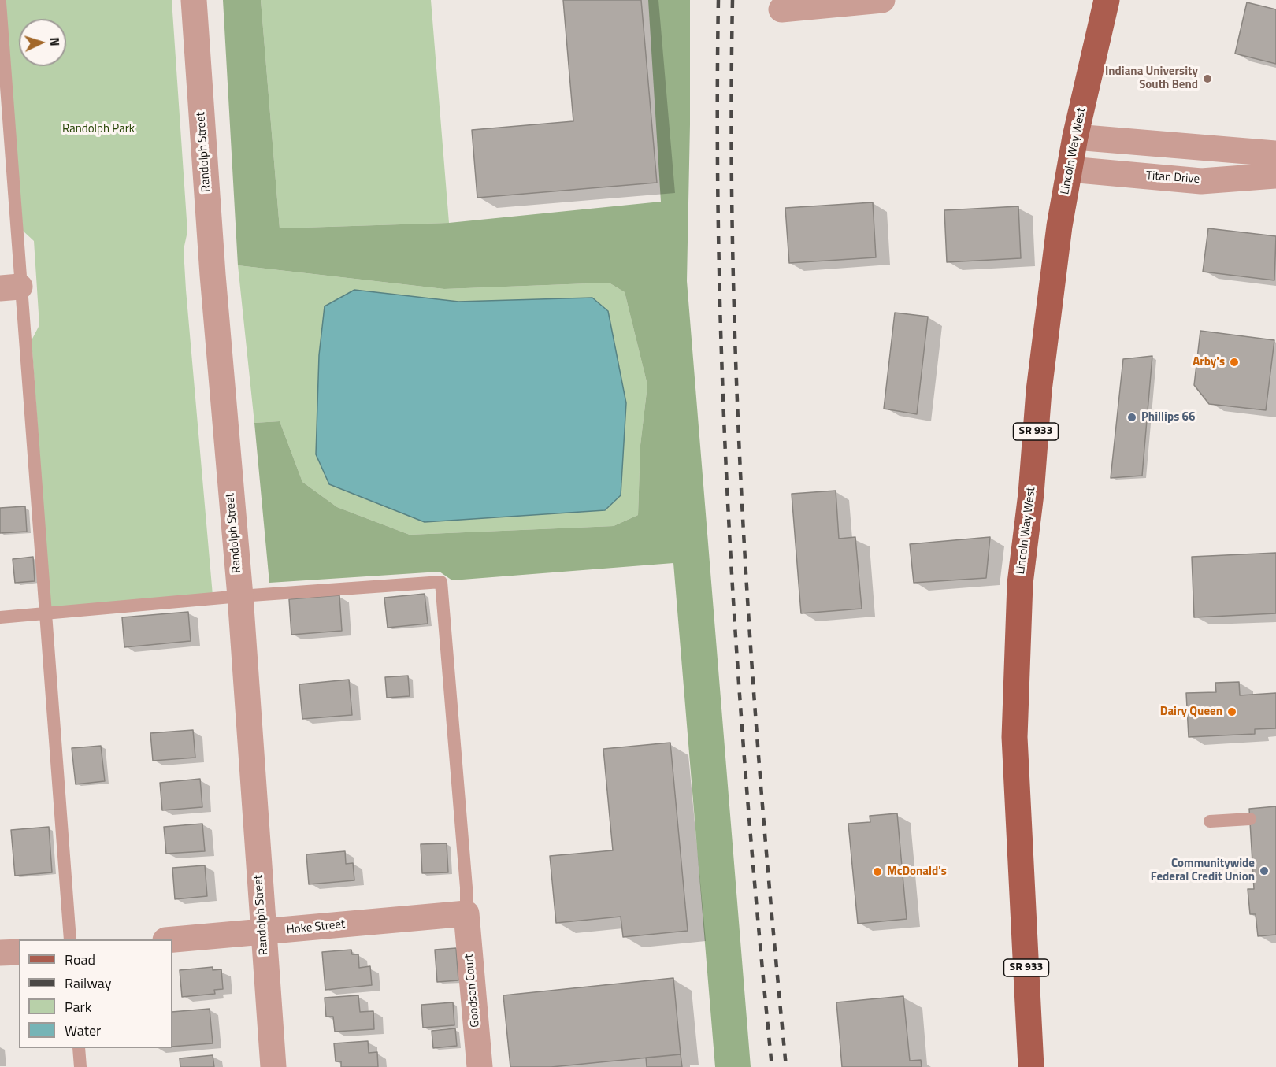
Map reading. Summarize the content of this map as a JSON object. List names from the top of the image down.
{
  "streets": {
    "main road": ["Lincoln Way West", "SR 933"],
    "street": [
      "Randolph Street",
      "Titan Drive",
      "Hoke Street",
      "Goodson Court"
    ]
  },
  "crossings": [
    ["Lincoln Way West", "Titan Drive"],
    ["Randolph Street", "Hoke Street"],
    ["Hoke Street", "Goodson Court"]
  ],
  "parks": ["Randolph Park"],
  "places": [
    "Indiana University South Bend",
    "Arby's",
    "Phillips 66",
    "Dairy Queen",
    "Communitywide Federal Credit Union",
    "McDonald's"
  ],
  "legend": [
    "Road",
    "Railway",
    "Park",
    "Water"
  ],
  "north": "right"
}
